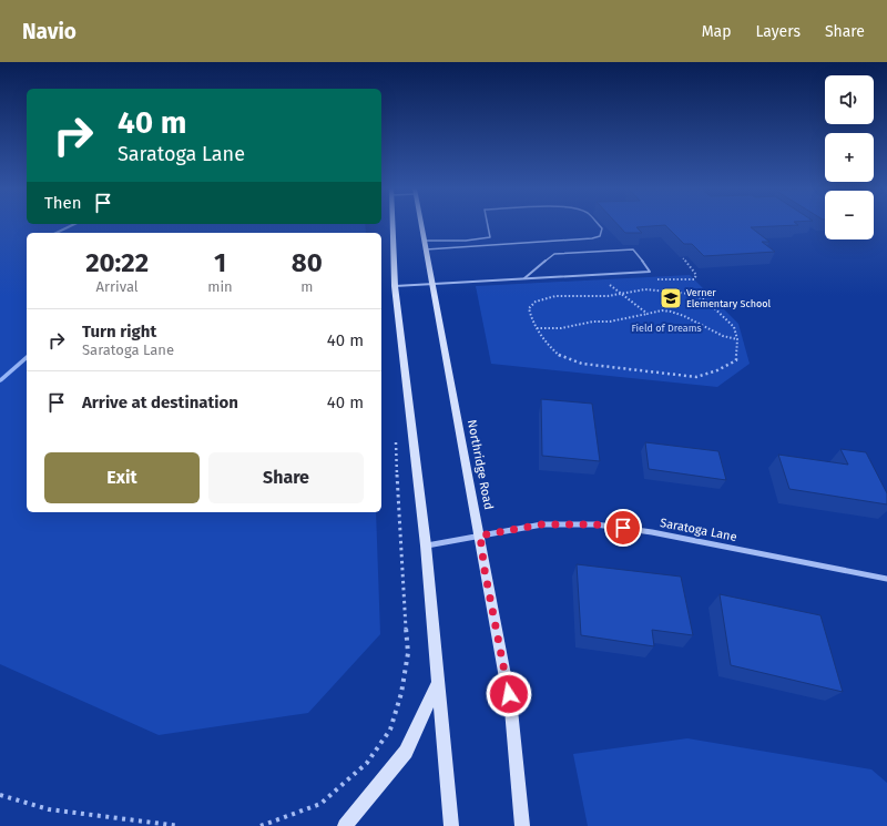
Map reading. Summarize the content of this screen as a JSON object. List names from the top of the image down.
{
  "streets": {
    "main road": ["Northridge Road"],
    "street": ["Saratoga Lane"]
  },
  "crossings": [
    ["Northridge Road", "Saratoga Lane"]
  ],
  "parks": ["Field of Dreams"],
  "places": {
    "school or university": ["Verner Elementary School"]
  },
  "page": {
    "header": "Navio",
    "nav": ["Map", "Layers", "Share"],
    "map_buttons": ["+", "−"],
    "turn": ["40 m", "Saratoga Lane"],
    "then": "Then",
    "eta": [
      "20:22",
      "Arrival",
      "1",
      "min",
      "80",
      "m"
    ],
    "list": [
      {
        "name": "Turn right",
        "note": "Saratoga Lane",
        "value": "40 m"
      },
      {
        "name": "Arrive at destination",
        "value": "40 m"
      }
    ],
    "buttons": ["Exit", "Share"]
  }
}
